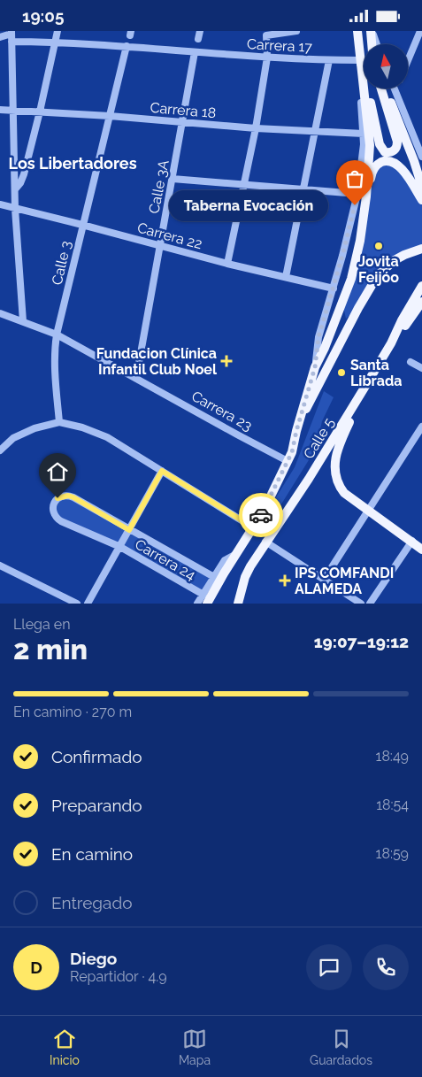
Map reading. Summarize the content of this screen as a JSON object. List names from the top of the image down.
{
  "streets": {
    "main road": ["Calle 5"],
    "street": [
      "Carrera 17",
      "Carrera 18",
      "Calle 3A",
      "Carrera 22",
      "Calle 3",
      "Carrera 23",
      "Carrera 24"
    ]
  },
  "crossings": [
    ["Carrera 17", "Calle 3A"],
    ["Carrera 17", "Calle 3"],
    ["Carrera 17", "Calle 5"],
    ["Carrera 18", "Calle 3A"],
    ["Carrera 18", "Calle 3"],
    ["Carrera 18", "Calle 5"],
    ["Calle 3A", "Carrera 22"],
    ["Calle 3A", "Carrera 23"],
    ["Carrera 22", "Calle 3"],
    ["Carrera 22", "Calle 5"],
    ["Calle 3", "Carrera 23"],
    ["Carrera 23", "Calle 5"],
    ["Calle 5", "Carrera 24"]
  ],
  "districts": ["Los Libertadores"],
  "places": {
    "other": ["Taberna Evocación", "Jovita Feijóo", "Santa Librada"],
    "health": ["Fundacion Clínica Infantil Club Noel", "IPS COMFANDI ALAMEDA"]
  },
  "north": "top",
  "page": {
    "status": "19:05",
    "bubble": "Taberna Evocación",
    "heading": ["2 min", "Llega en", "19:07–19:12"],
    "panel": ["Diego", "Repartidor · 4.9"],
    "bar": "En camino · 270 m",
    "list": [
      ["Confirmado", "18:49"],
      ["Preparando", "18:54"],
      ["En camino", "18:59"],
      "Entregado"
    ],
    "round": "D",
    "tabs": ["Inicio", "Mapa", "Guardados"]
  }
}
